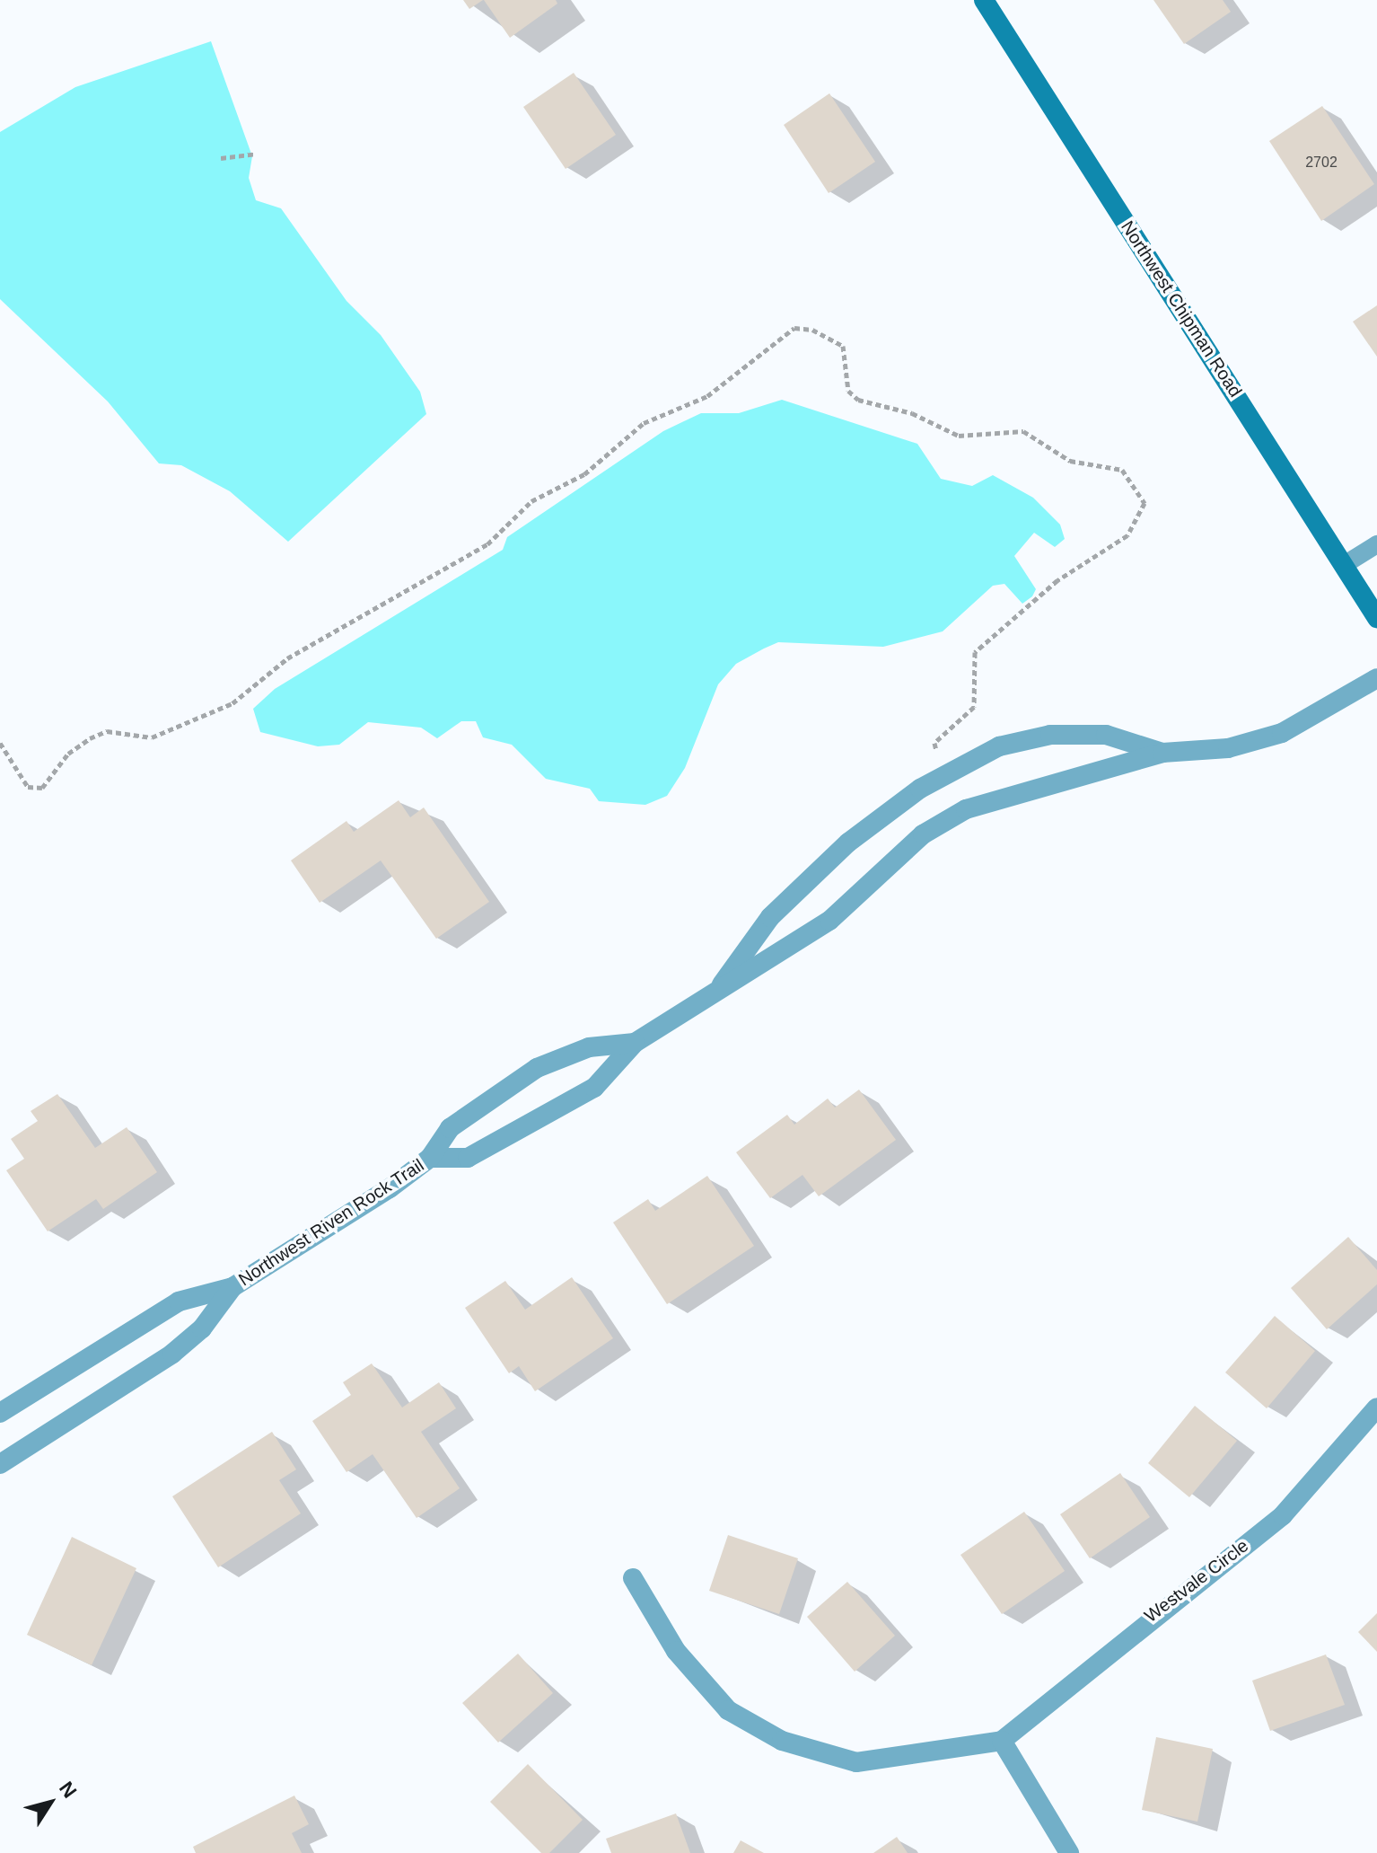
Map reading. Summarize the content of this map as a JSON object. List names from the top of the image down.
{
  "streets": {
    "main road": ["Northwest Chipman Road"],
    "street": ["Northwest Riven Rock Trail", "Westvale Circle"]
  },
  "house_numbers": ["2702"],
  "north": "top right"
}
